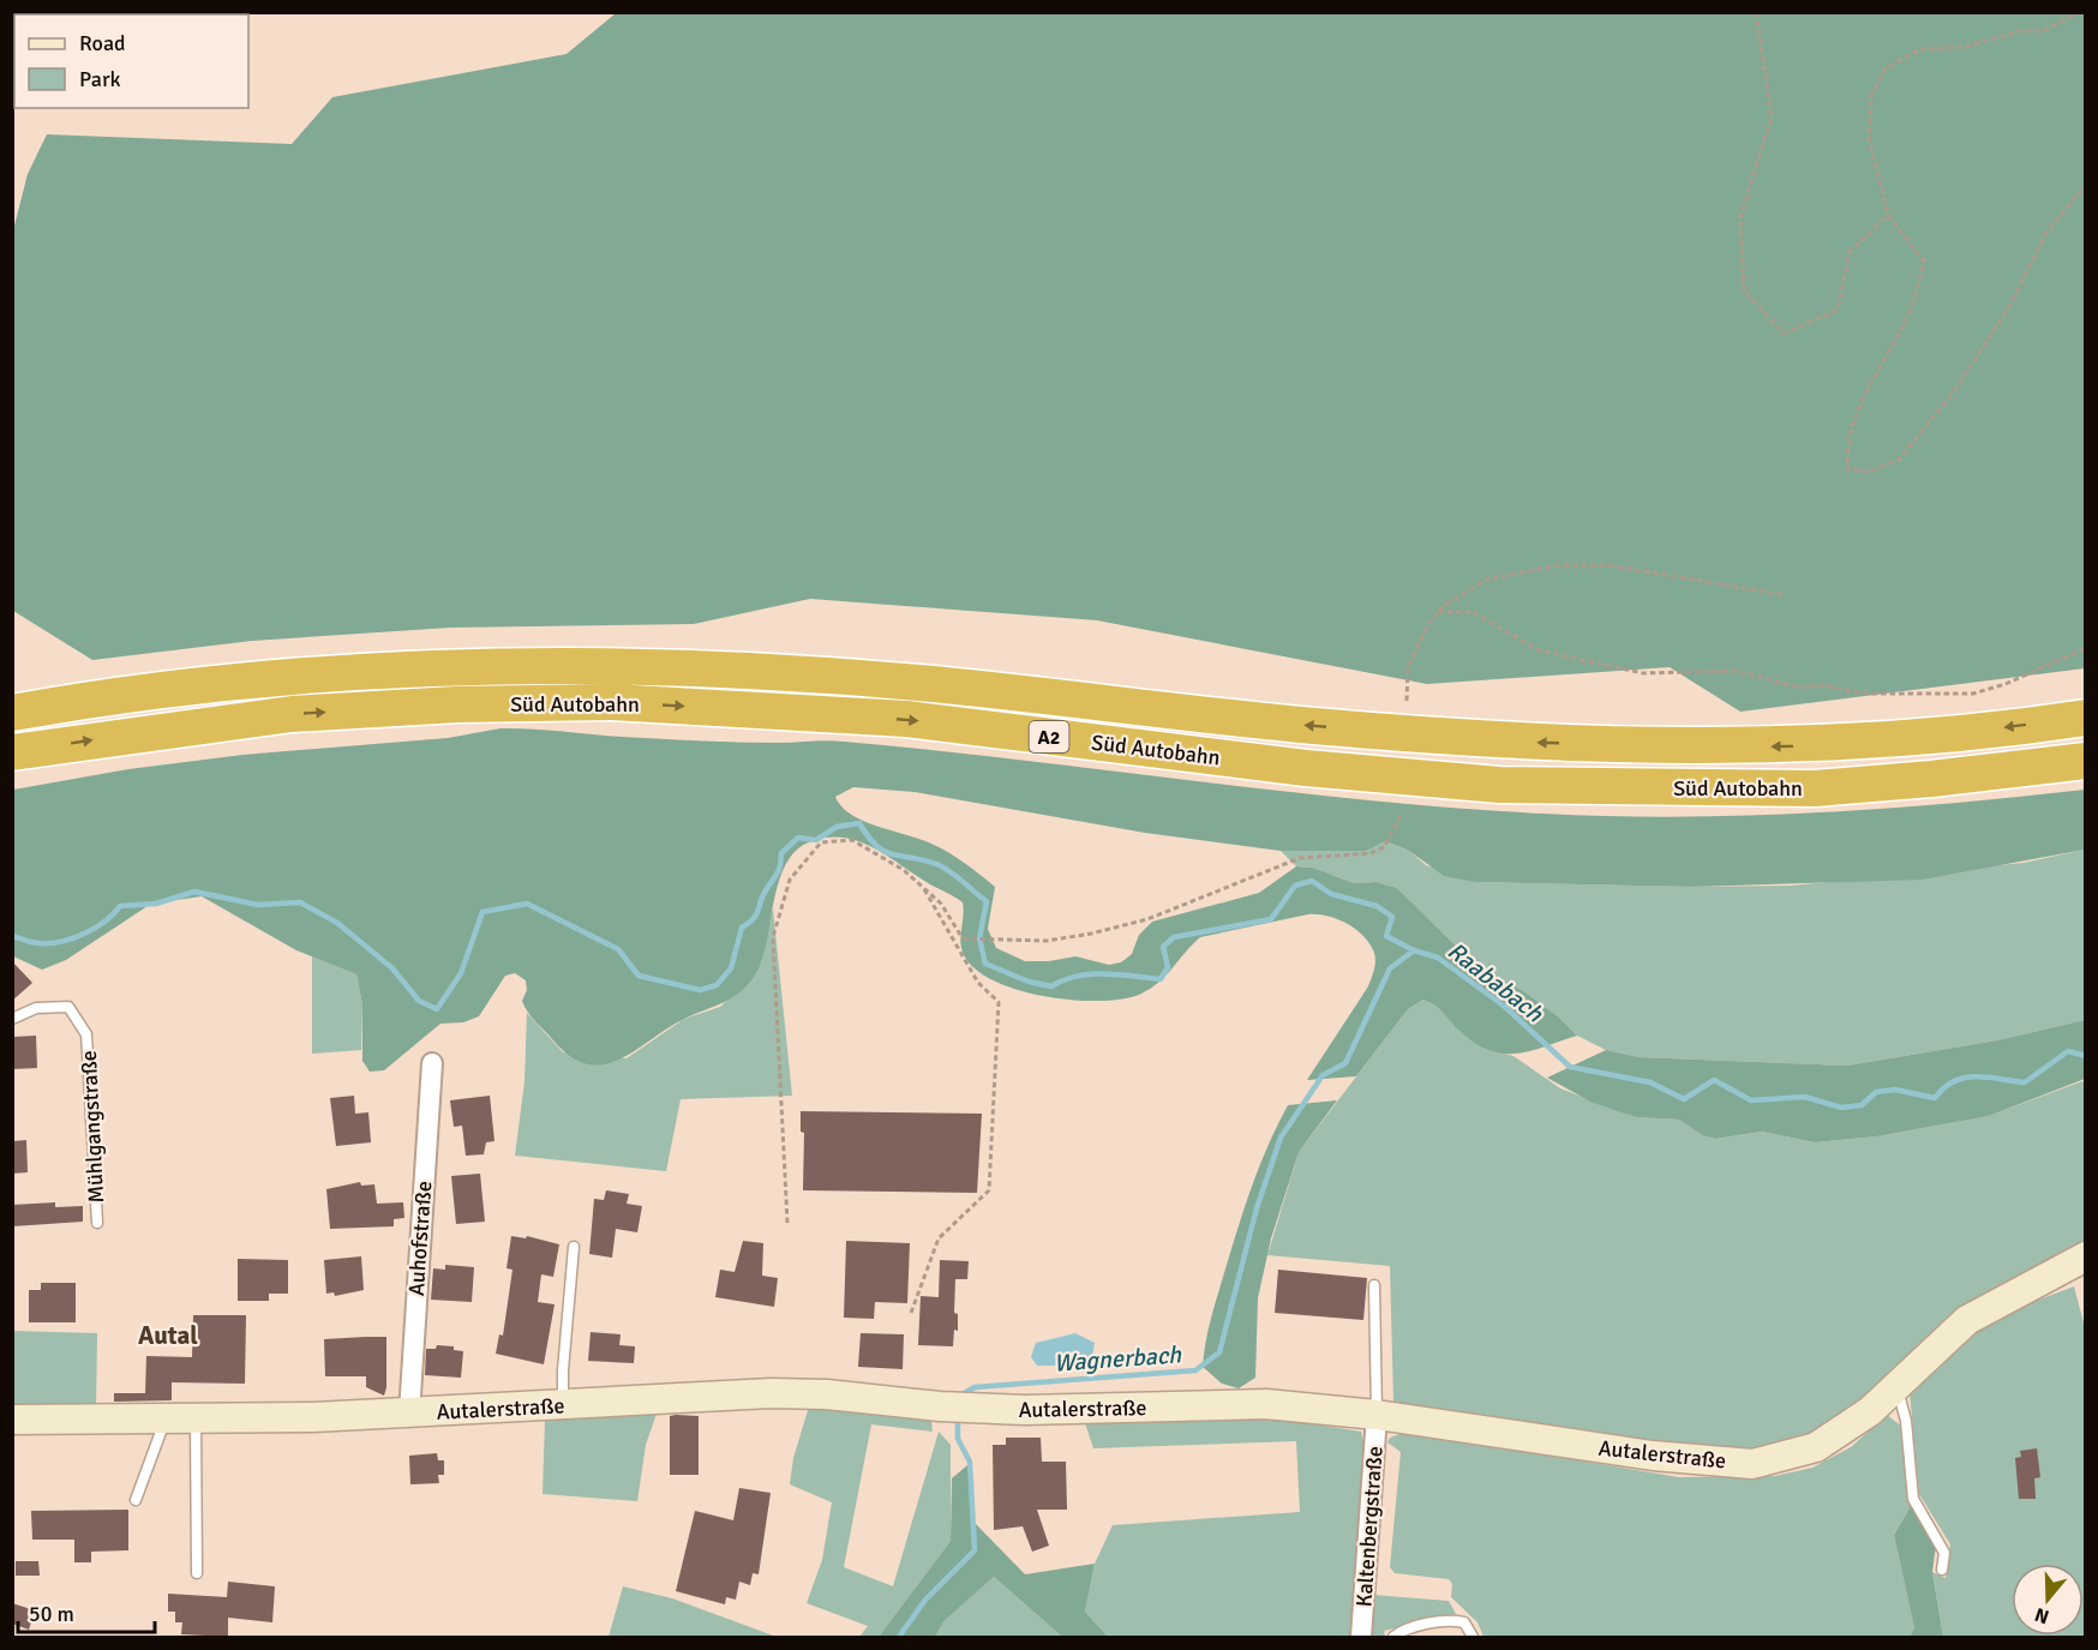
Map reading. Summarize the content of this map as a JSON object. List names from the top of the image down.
{
  "streets": {
    "highway": ["Süd Autobahn", "A2"],
    "main road": ["Autalerstraße"],
    "street": ["Auhofstraße", "Kaltenbergstraße"],
    "lane": ["Mühlgangstraße"]
  },
  "crossings": [
    ["Auhofstraße", "Autalerstraße"],
    ["Autalerstraße", "Kaltenbergstraße"]
  ],
  "districts": ["Autal"],
  "water": ["Raababach", "Wagnerbach"],
  "legend": ["Road", "Park"],
  "scale_bar": "50 m",
  "north": "bottom"
}
